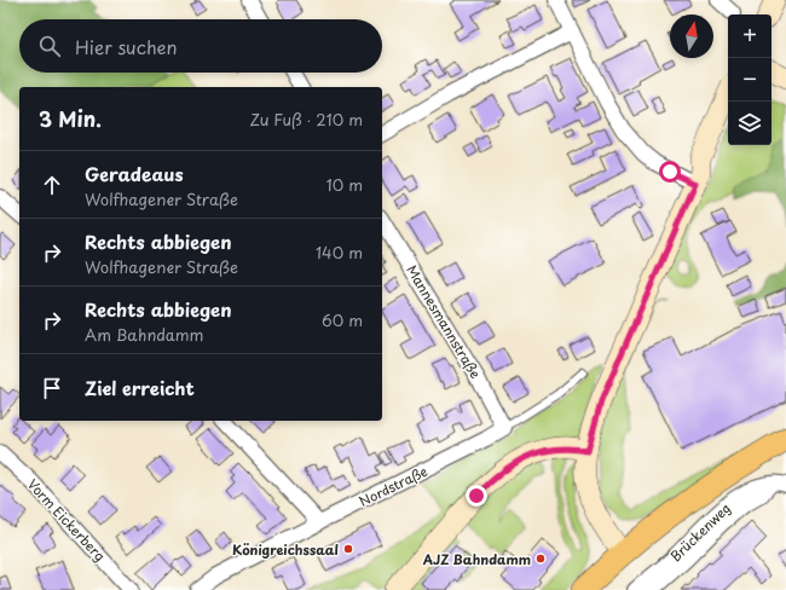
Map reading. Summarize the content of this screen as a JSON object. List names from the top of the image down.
{
  "streets": {
    "street": [
      "Mannesmannstraße",
      "Nordstraße",
      "Vorm Eickerberg",
      "Brückenweg"
    ]
  },
  "crossings": [
    ["Mannesmannstraße", "Nordstraße"]
  ],
  "places": ["Königreichssaal", "AJZ Bahndamm"],
  "north": "top",
  "page": {
    "map_buttons": ["+", "−"],
    "search": "Hier suchen",
    "heading": ["3 Min.", "Zu Fuß · 210 m"],
    "list": [
      ["Geradeaus", "Wolfhagener Straße", "10 m"],
      ["Rechts abbiegen", "Wolfhagener Straße", "140 m"],
      ["Rechts abbiegen", "Am Bahndamm", "60 m"],
      "Ziel erreicht"
    ]
  }
}
